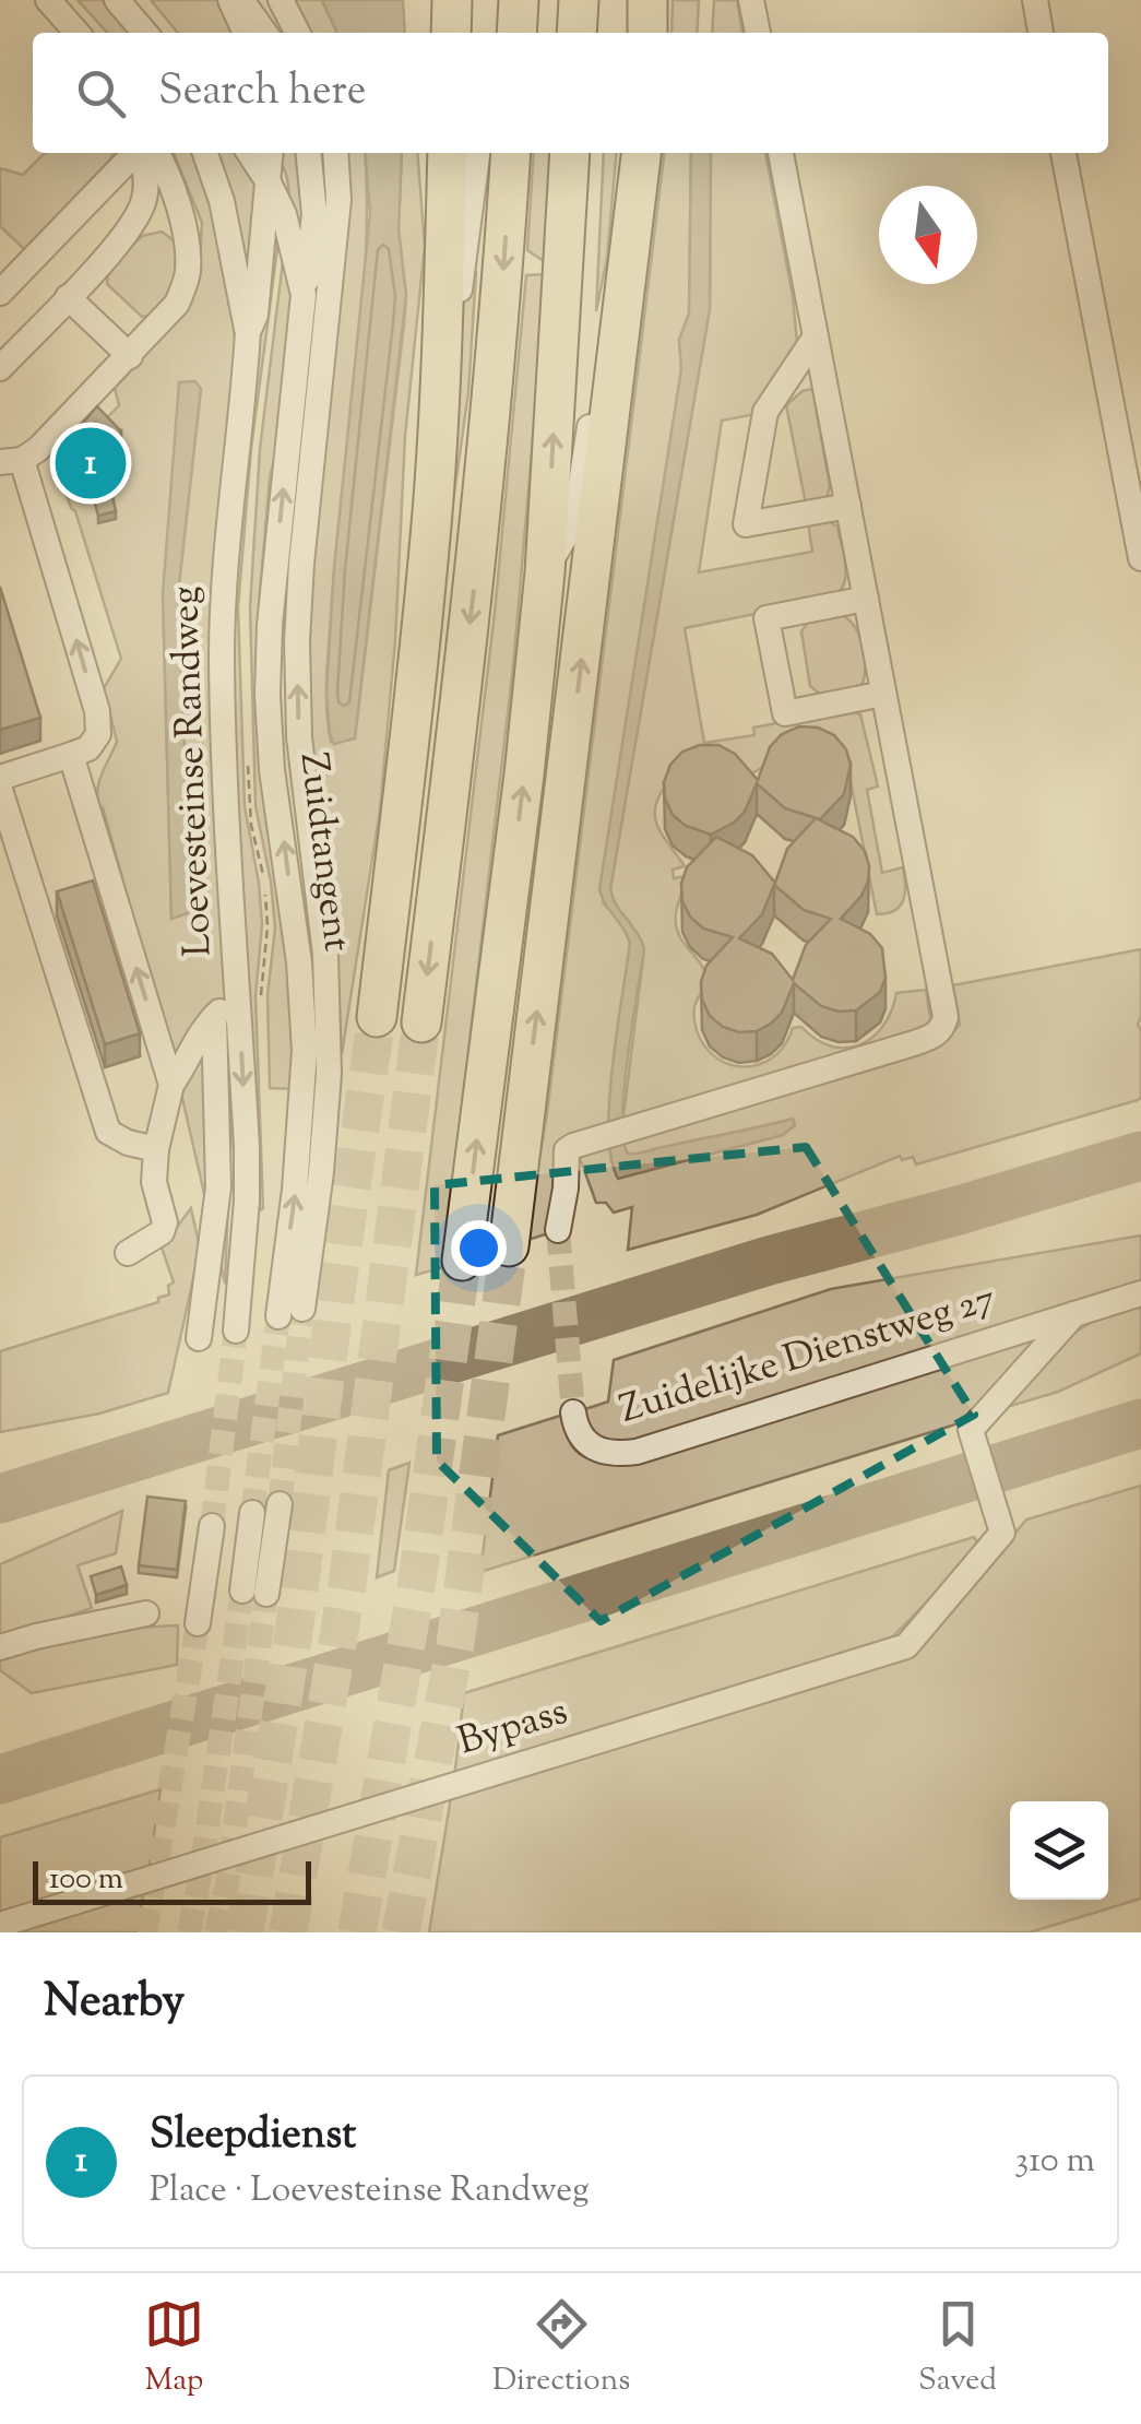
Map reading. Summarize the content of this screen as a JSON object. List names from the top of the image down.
{
  "streets": {
    "street": [
      "Loevesteinse Randweg",
      "Zuidtangent",
      "Zuidelijke Dienstweg 27",
      "Bypass"
    ]
  },
  "crossings": [
    ["Loevesteinse Randweg", "Zuidtangent"],
    ["Zuidelijke Dienstweg 27", "Bypass"]
  ],
  "scale_bar": "100 m",
  "north": "bottom",
  "page": {
    "search": "Search here",
    "pins": "1",
    "scale": "100 m",
    "heading": "Nearby",
    "list": [
      {
        "mark": "1",
        "name": "Sleepdienst",
        "note": "Place · Loevesteinse Randweg",
        "value": "310 m"
      }
    ],
    "nav": ["Map", "Directions", "Saved"]
  }
}
